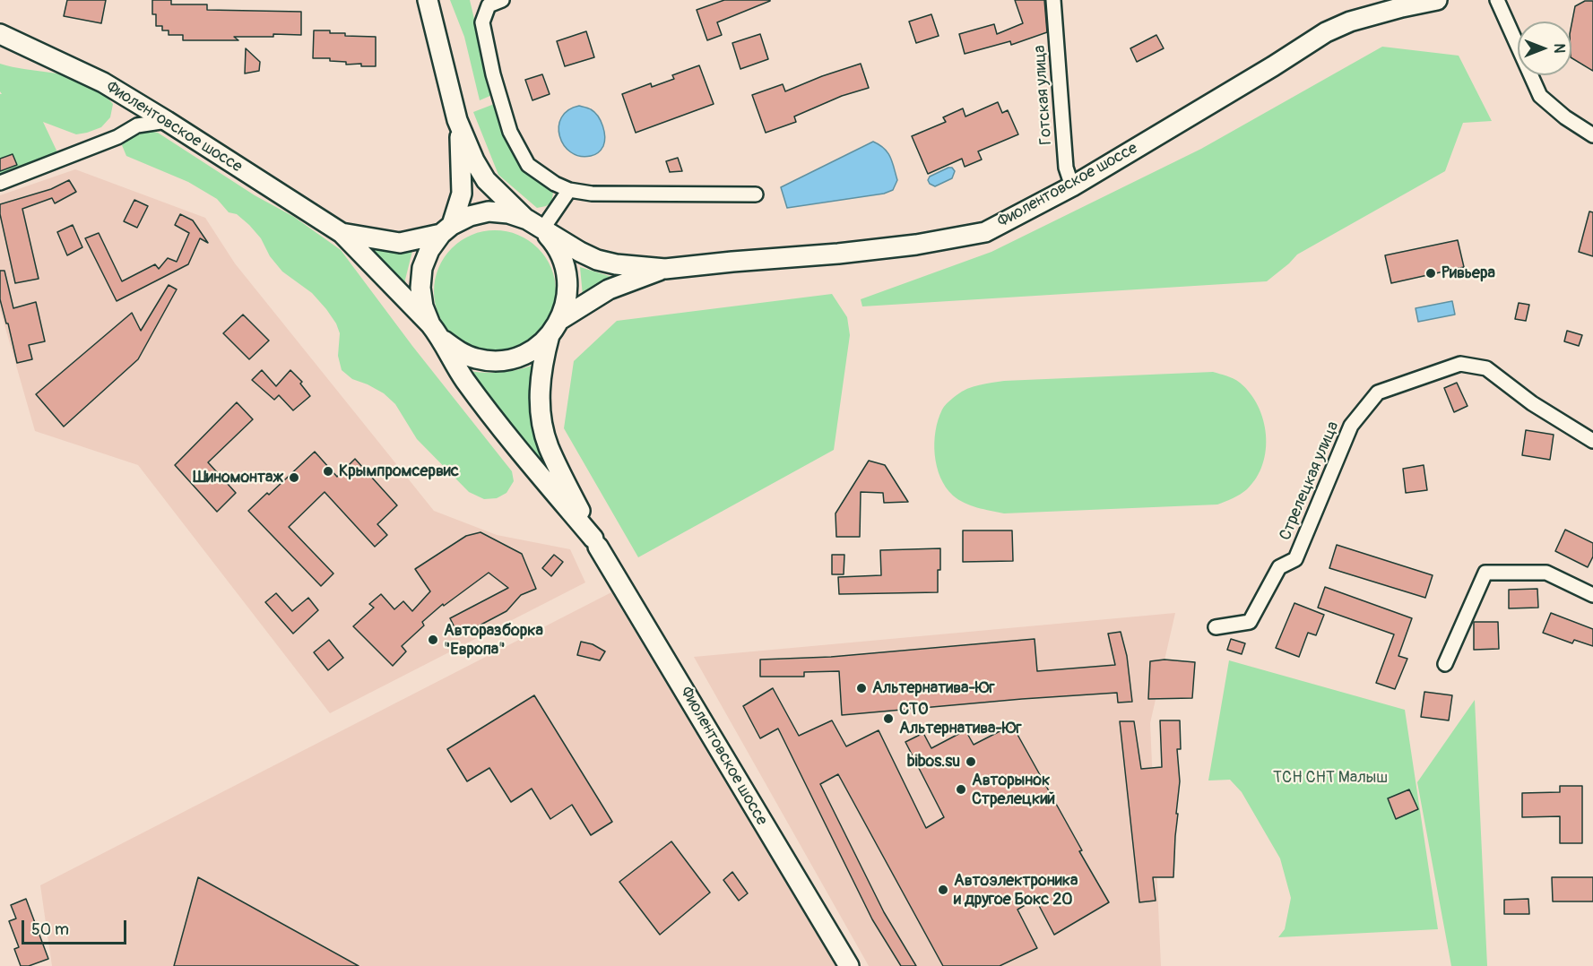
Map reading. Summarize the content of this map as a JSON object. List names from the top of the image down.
{
  "streets": {
    "main road": ["Фиолентовское шоссе"],
    "street": ["Готская улица", "Стрелецкая улица"]
  },
  "crossings": [
    ["Готская улица", "Фиолентовское шоссе"]
  ],
  "parks": ["ТСН СНТ Малыш"],
  "places": [
    "Ривьера",
    "Крымпромсервис",
    "Шиномонтаж",
    "Авторазборка \"Европа\"",
    "Альтернатива-Юг",
    "СТО Альтернатива-Юг",
    "bibos.su",
    "Авторынок Стрелецкий",
    "Автоэлектроника и другое Бокс 20"
  ],
  "scale_bar": "50 m",
  "north": "right"
}
